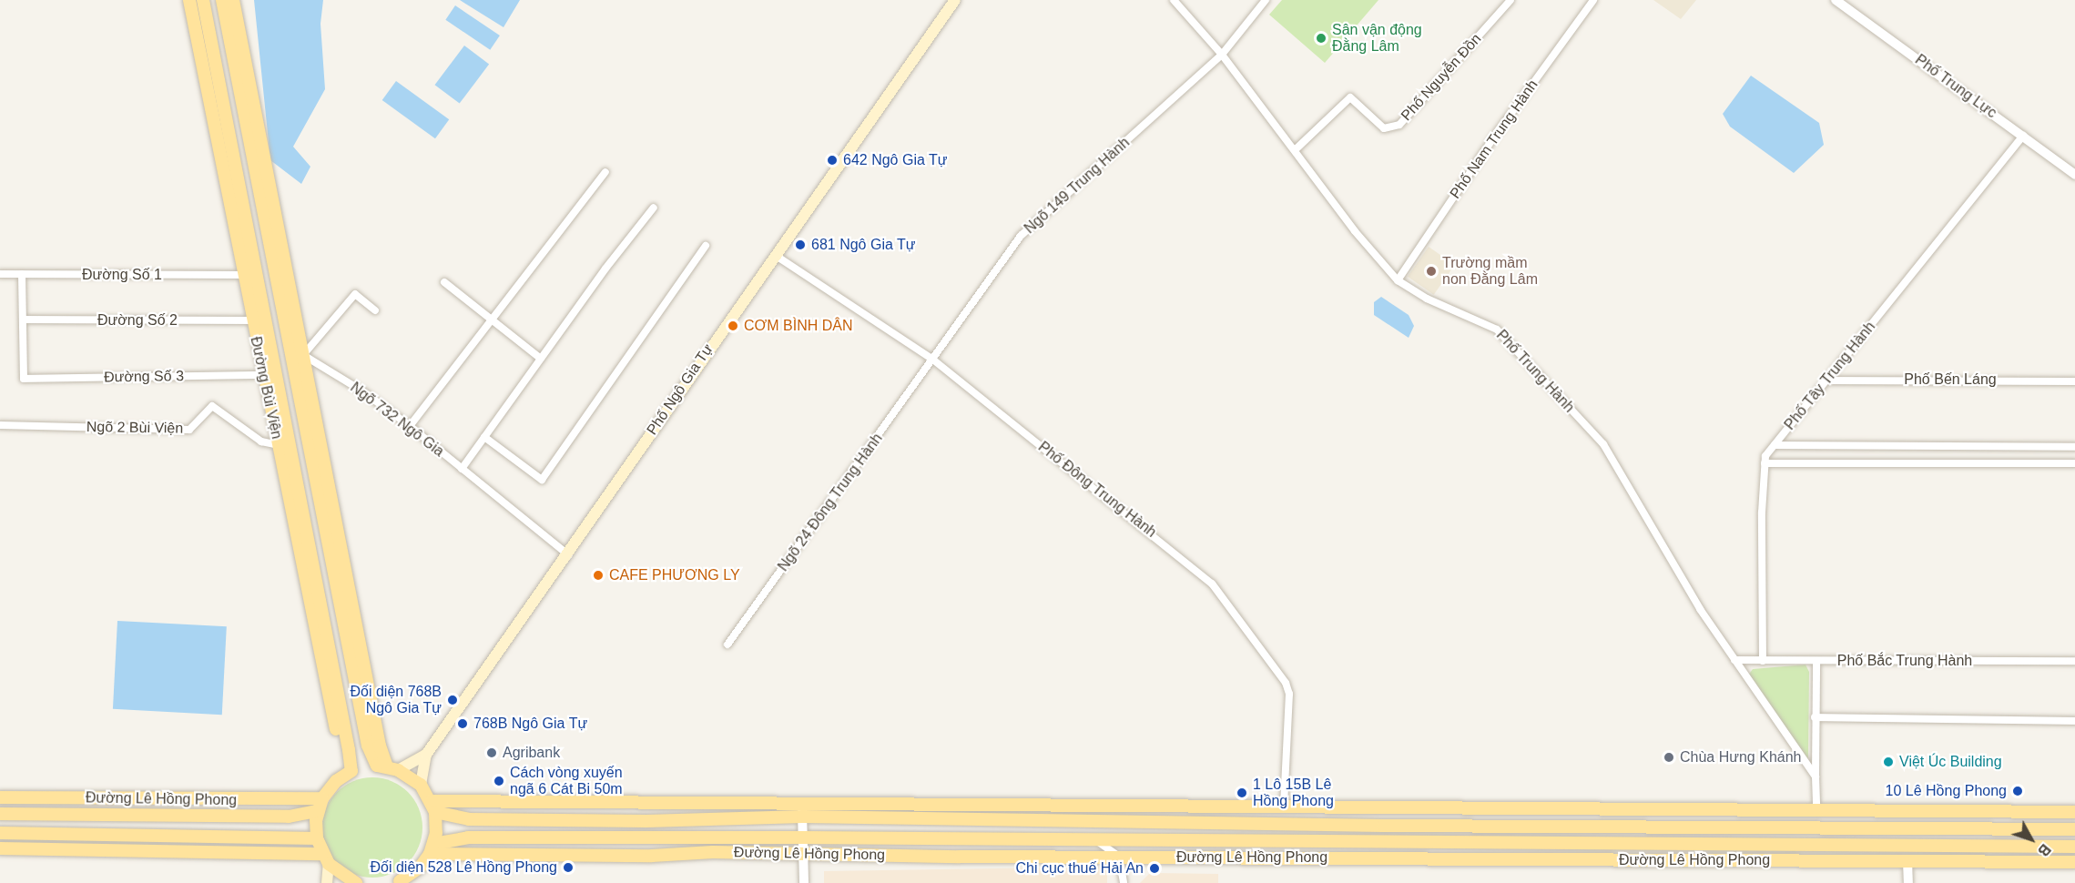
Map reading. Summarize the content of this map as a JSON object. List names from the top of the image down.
{
  "streets": {
    "main road": ["Đường Bùi Viện", "Phố Ngô Gia Tự", "Đường Lê Hồng Phong"],
    "street": [
      "Phố Nguyễn Đồn",
      "Phố Trung Lực",
      "Phố Nam Trung Hành",
      "Ngõ 149 Trung Hành",
      "Đường Số 1",
      "Đường Số 2",
      "Phố Trung Hành",
      "Phố Tây Trung Hành",
      "Đường Số 3",
      "Phố Bến Láng",
      "Ngõ 732 Ngô Gia",
      "Ngõ 2 Bùi Viện",
      "Phố Đông Trung Hành",
      "Ngõ 24 Đông Trung Hành",
      "Phố Bắc Trung Hành"
    ]
  },
  "crossings": [
    ["Phố Nguyễn Đồn", "Phố Trung Hành"],
    ["Phố Trung Lực", "Phố Tây Trung Hành"],
    ["Phố Nam Trung Hành", "Phố Trung Hành"],
    ["Ngõ 149 Trung Hành", "Phố Trung Hành"],
    ["Ngõ 149 Trung Hành", "Phố Đông Trung Hành"],
    ["Ngõ 149 Trung Hành", "Ngõ 24 Đông Trung Hành"],
    ["Đường Số 1", "Đường Bùi Viện"],
    ["Đường Số 2", "Đường Số 3"],
    ["Đường Số 2", "Đường Bùi Viện"],
    ["Phố Trung Hành", "Phố Bắc Trung Hành"],
    ["Phố Tây Trung Hành", "Phố Bến Láng"],
    ["Phố Tây Trung Hành", "Phố Bắc Trung Hành"],
    ["Đường Số 3", "Đường Bùi Viện"],
    ["Đường Bùi Viện", "Ngõ 2 Bùi Viện"],
    ["Phố Ngô Gia Tự", "Ngõ 732 Ngô Gia"],
    ["Phố Ngô Gia Tự", "Phố Đông Trung Hành"],
    ["Phố Đông Trung Hành", "Ngõ 24 Đông Trung Hành"]
  ],
  "places": [
    "Sân vận động Đằng Lâm",
    "642 Ngô Gia Tự",
    "681 Ngô Gia Tự",
    "Trường mầm non Đằng Lâm",
    "CƠM BÌNH DÂN",
    "CAFE PHƯƠNG LY",
    "Đối diện 768B Ngô Gia Tự",
    "768B Ngô Gia Tự",
    "Agribank",
    "Chùa Hưng Khánh",
    "Việt Úc Building",
    "Cách vòng xuyến ngã 6 Cát Bi 50m",
    "10 Lê Hồng Phong",
    "1 Lô 15B Lê Hồng Phong",
    "Đối diện 528 Lê Hồng Phong",
    "Chi cục thuế Hải An"
  ],
  "north": "bottom right"
}
